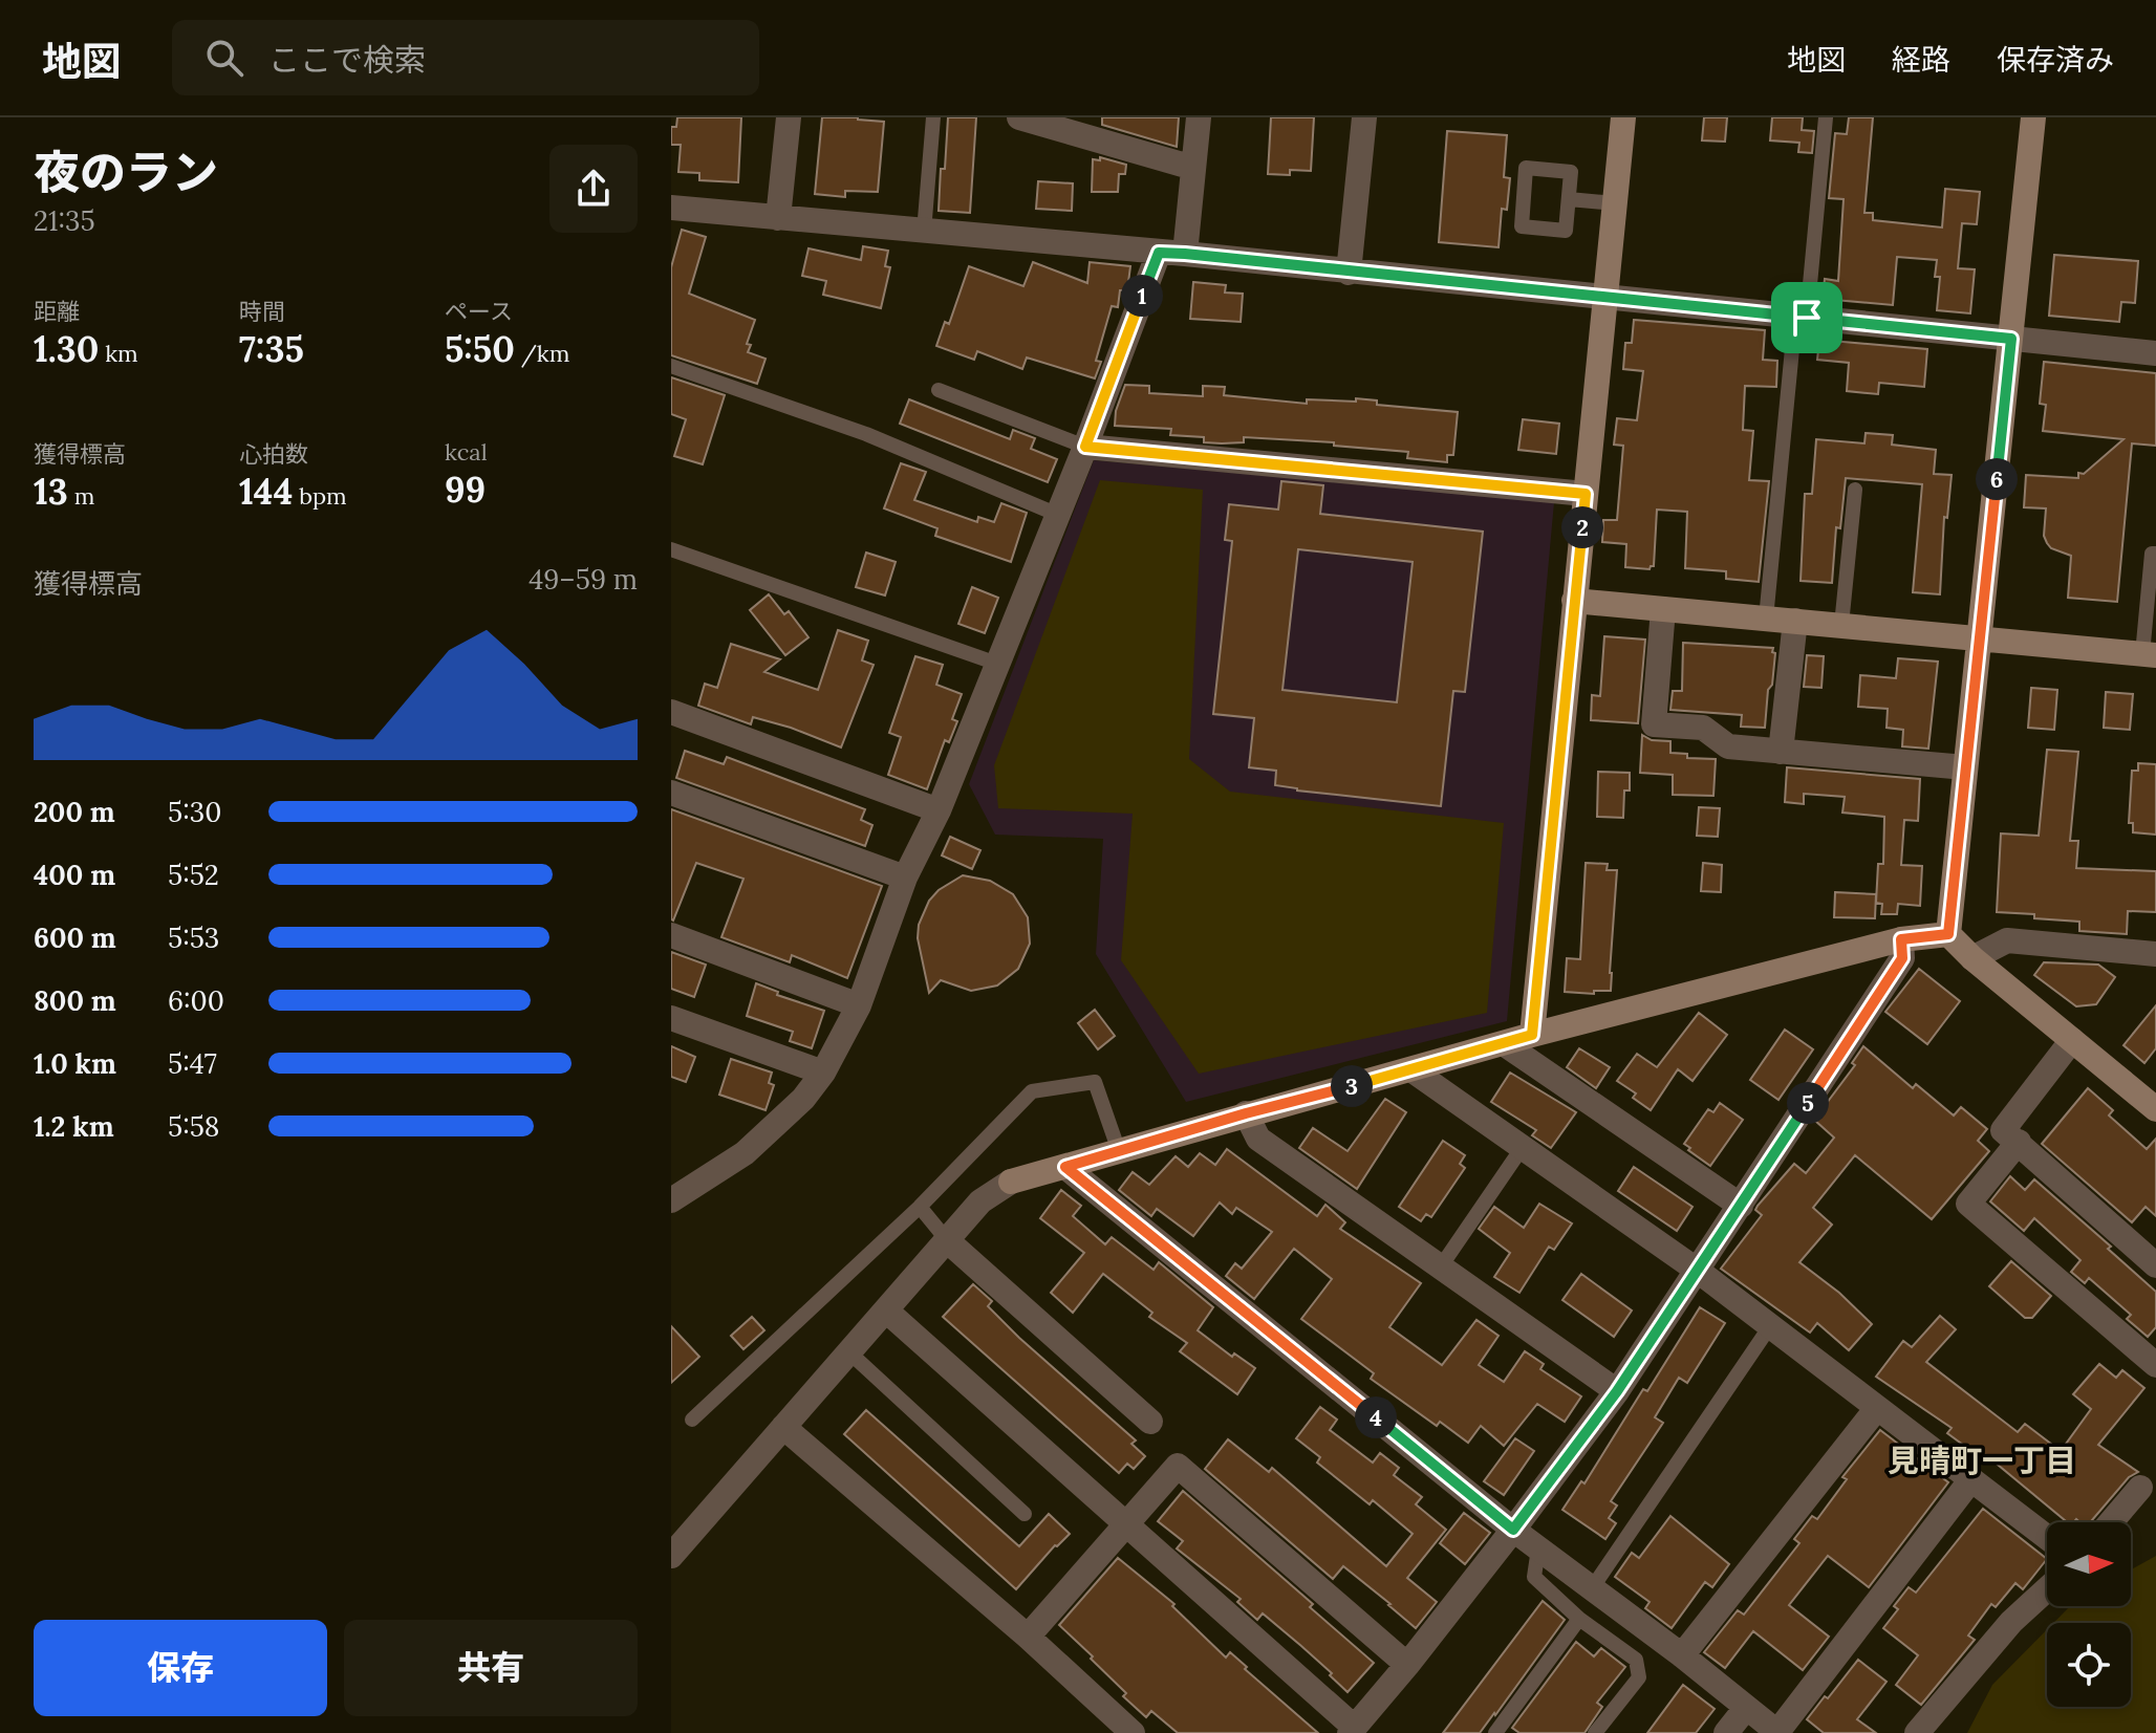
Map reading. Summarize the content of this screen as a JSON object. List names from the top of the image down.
{
  "districts": ["見晴町一丁目"],
  "north": "right",
  "page": {
    "header": "地図",
    "search": "ここで検索",
    "nav": ["地図", "経路", "保存済み"],
    "heading": ["夜のラン", "21:35"],
    "stats": [
      ["距離", "1.30 km"],
      ["時間", "7:35"],
      ["ペース", "5:50 /km"],
      ["獲得標高", "13 m"],
      ["心拍数", "144 bpm"],
      ["kcal", "99"]
    ],
    "pins": [
      "1",
      "6",
      "2",
      "3",
      "5",
      "4"
    ],
    "chart": ["獲得標高", "49–59 m"],
    "list": [
      {
        "name": "200 m",
        "note": "5:30"
      },
      {
        "name": "400 m",
        "note": "5:52"
      },
      {
        "name": "600 m",
        "note": "5:53"
      },
      {
        "name": "800 m",
        "note": "6:00"
      },
      {
        "name": "1.0 km",
        "note": "5:47"
      },
      {
        "name": "1.2 km",
        "note": "5:58"
      }
    ],
    "buttons": ["保存", "共有"]
  }
}
